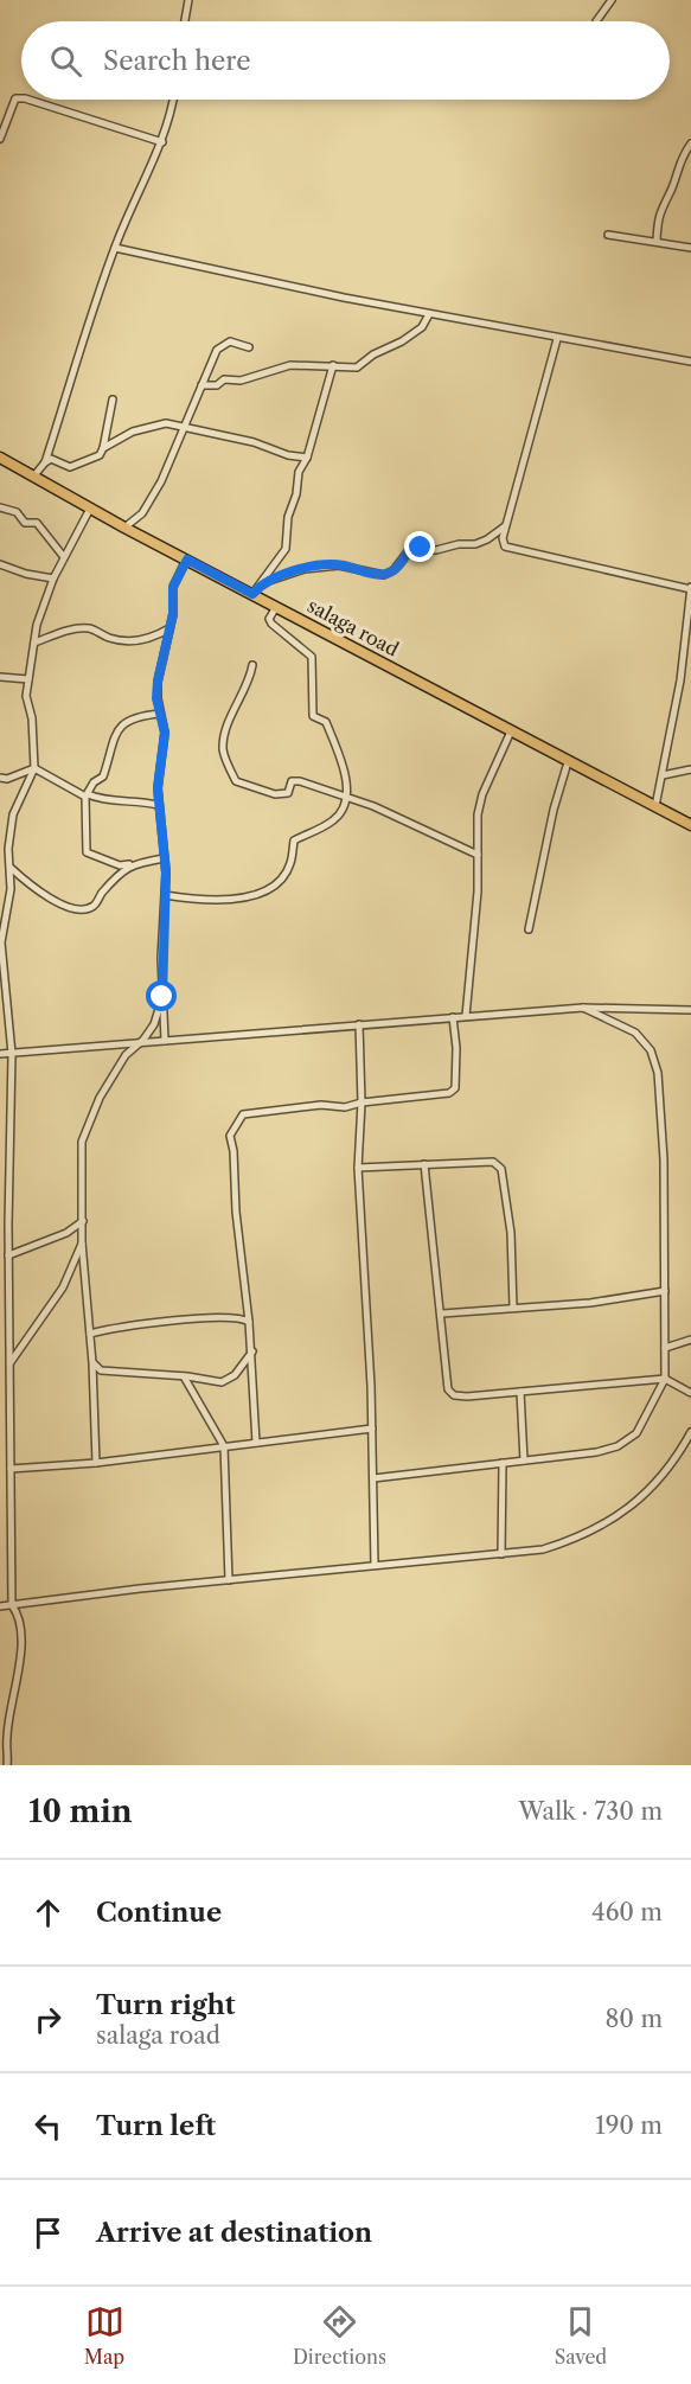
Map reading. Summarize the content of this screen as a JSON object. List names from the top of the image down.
{
  "streets": {
    "main road": ["salaga road"]
  },
  "page": {
    "search": "Search here",
    "heading": ["10 min", "Walk · 730 m"],
    "list": [
      ["Continue", "460 m"],
      ["Turn right", "salaga road", "80 m"],
      ["Turn left", "190 m"],
      "Arrive at destination"
    ],
    "nav": ["Map", "Directions", "Saved"]
  }
}
